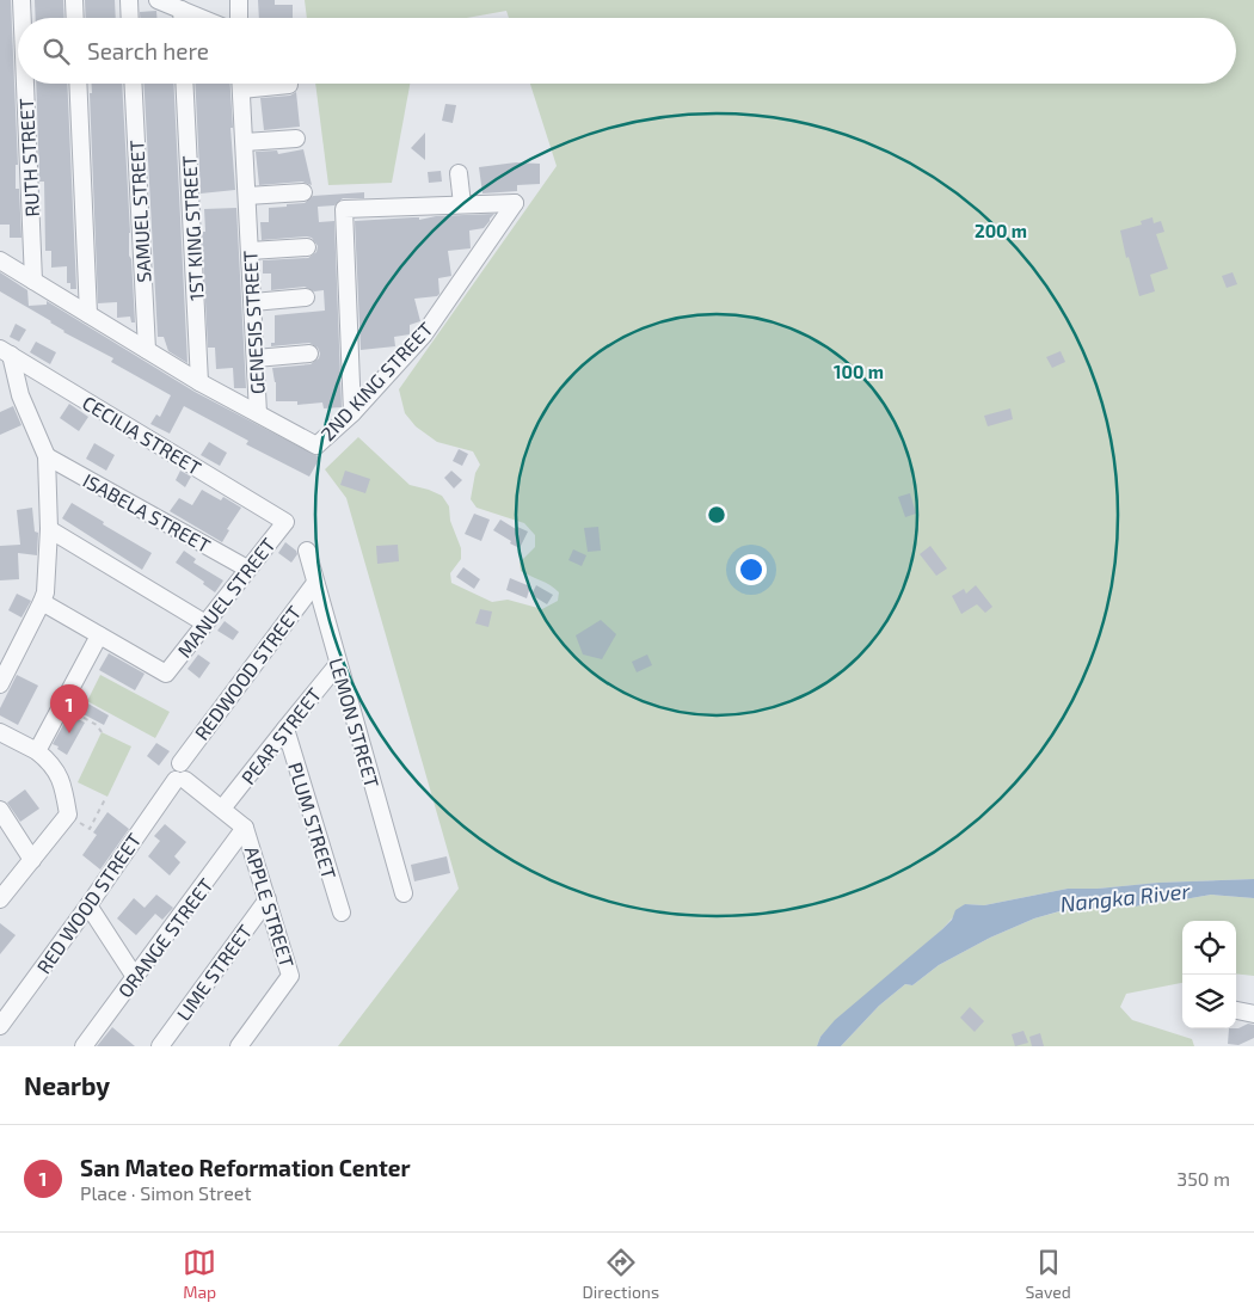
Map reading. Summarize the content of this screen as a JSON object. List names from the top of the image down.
{
  "streets": {
    "street": [
      "RUTH STREET",
      "SAMUEL STREET",
      "1ST KING STREET",
      "GENESIS STREET",
      "2ND KING STREET",
      "CECILIA STREET",
      "ISABELA STREET",
      "MANUEL STREET",
      "REDWOOD STREET",
      "LEMON STREET",
      "PEAR STREET",
      "PLUM STREET",
      "RED WOOD STREET",
      "APPLE STREET",
      "ORANGE STREET",
      "LIME STREET"
    ]
  },
  "crossings": [
    ["RUTH STREET", "GENESIS STREET"],
    ["SAMUEL STREET", "GENESIS STREET"],
    ["1ST KING STREET", "GENESIS STREET"],
    ["GENESIS STREET", "2ND KING STREET"],
    ["CECILIA STREET", "MANUEL STREET"],
    ["ISABELA STREET", "MANUEL STREET"],
    ["REDWOOD STREET", "LEMON STREET"],
    ["REDWOOD STREET", "RED WOOD STREET"],
    ["REDWOOD STREET", "APPLE STREET"],
    ["LEMON STREET", "PEAR STREET"],
    ["PEAR STREET", "PLUM STREET"],
    ["PEAR STREET", "APPLE STREET"],
    ["RED WOOD STREET", "APPLE STREET"],
    ["APPLE STREET", "ORANGE STREET"],
    ["APPLE STREET", "LIME STREET"]
  ],
  "water": ["Nangka River"],
  "page": {
    "search": "Search here",
    "pins": "1",
    "heading": "Nearby",
    "list": [
      {
        "mark": "1",
        "name": "San Mateo Reformation Center",
        "note": "Place · Simon Street",
        "value": "350 m"
      }
    ],
    "nav": ["Map", "Directions", "Saved"]
  },
  "rings": ["200 m", "100 m"]
}
